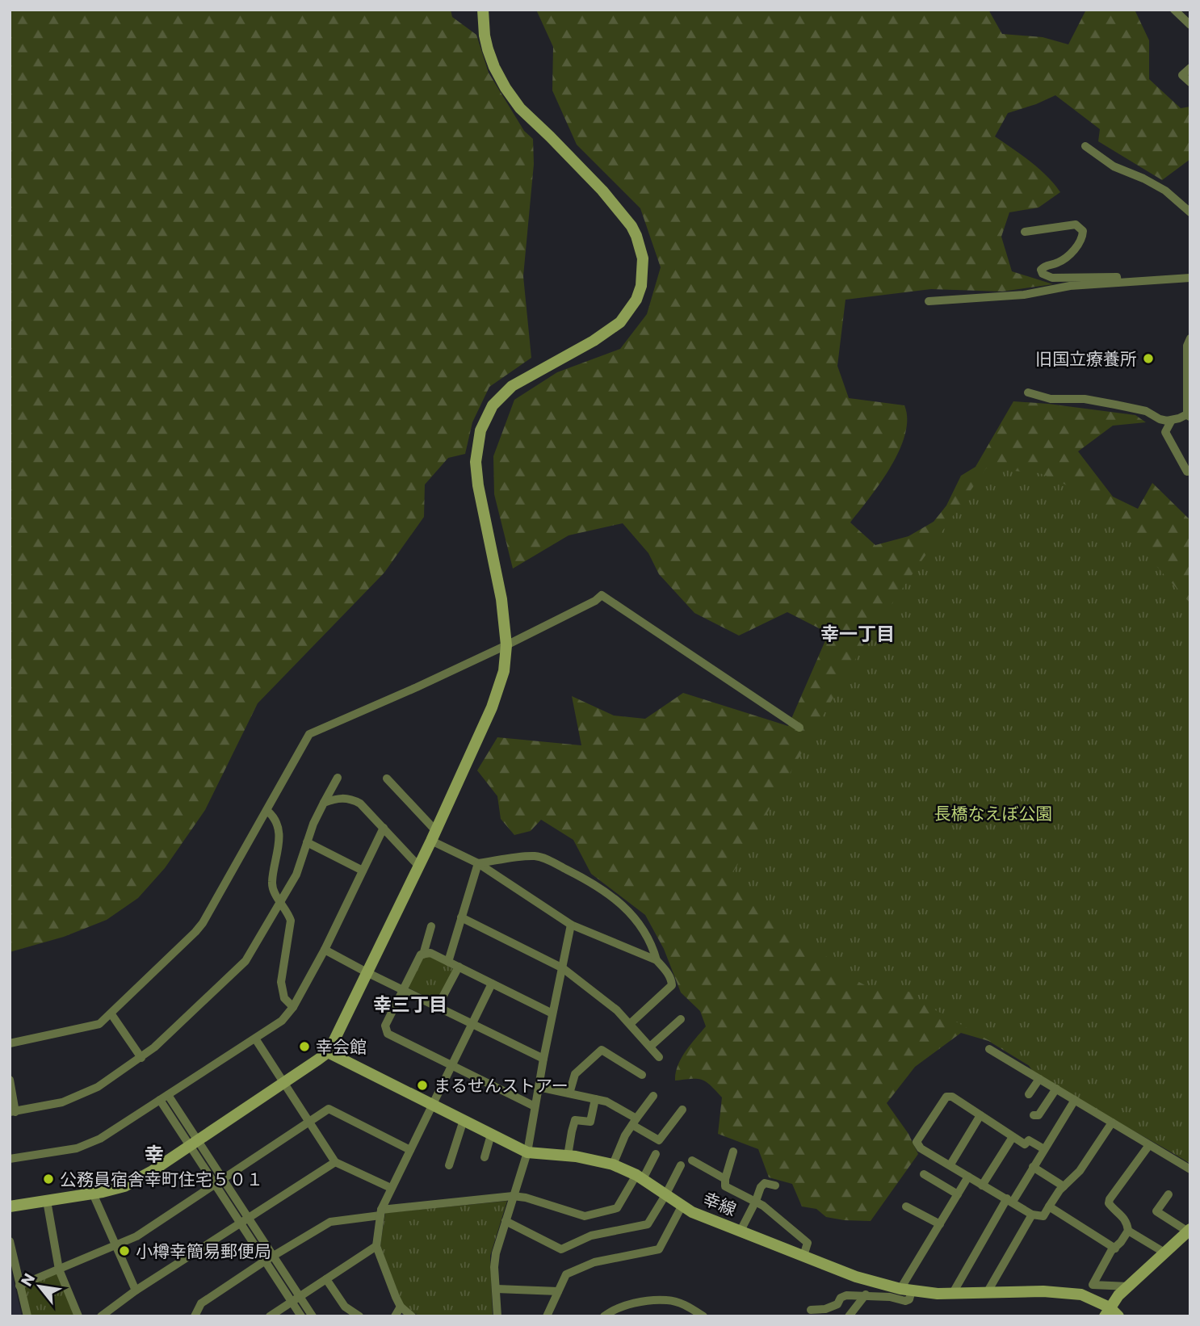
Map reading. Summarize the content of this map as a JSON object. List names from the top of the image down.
{
  "streets": {
    "street": ["幸線"]
  },
  "districts": ["幸一丁目", "幸三丁目", "幸"],
  "parks": ["長橋なえぼ公園"],
  "places": [
    "旧国立療養所",
    "幸会館",
    "まるせんストアー",
    "公務員宿舎幸町住宅５０１",
    "小樽幸簡易郵便局"
  ],
  "north": "top left"
}
